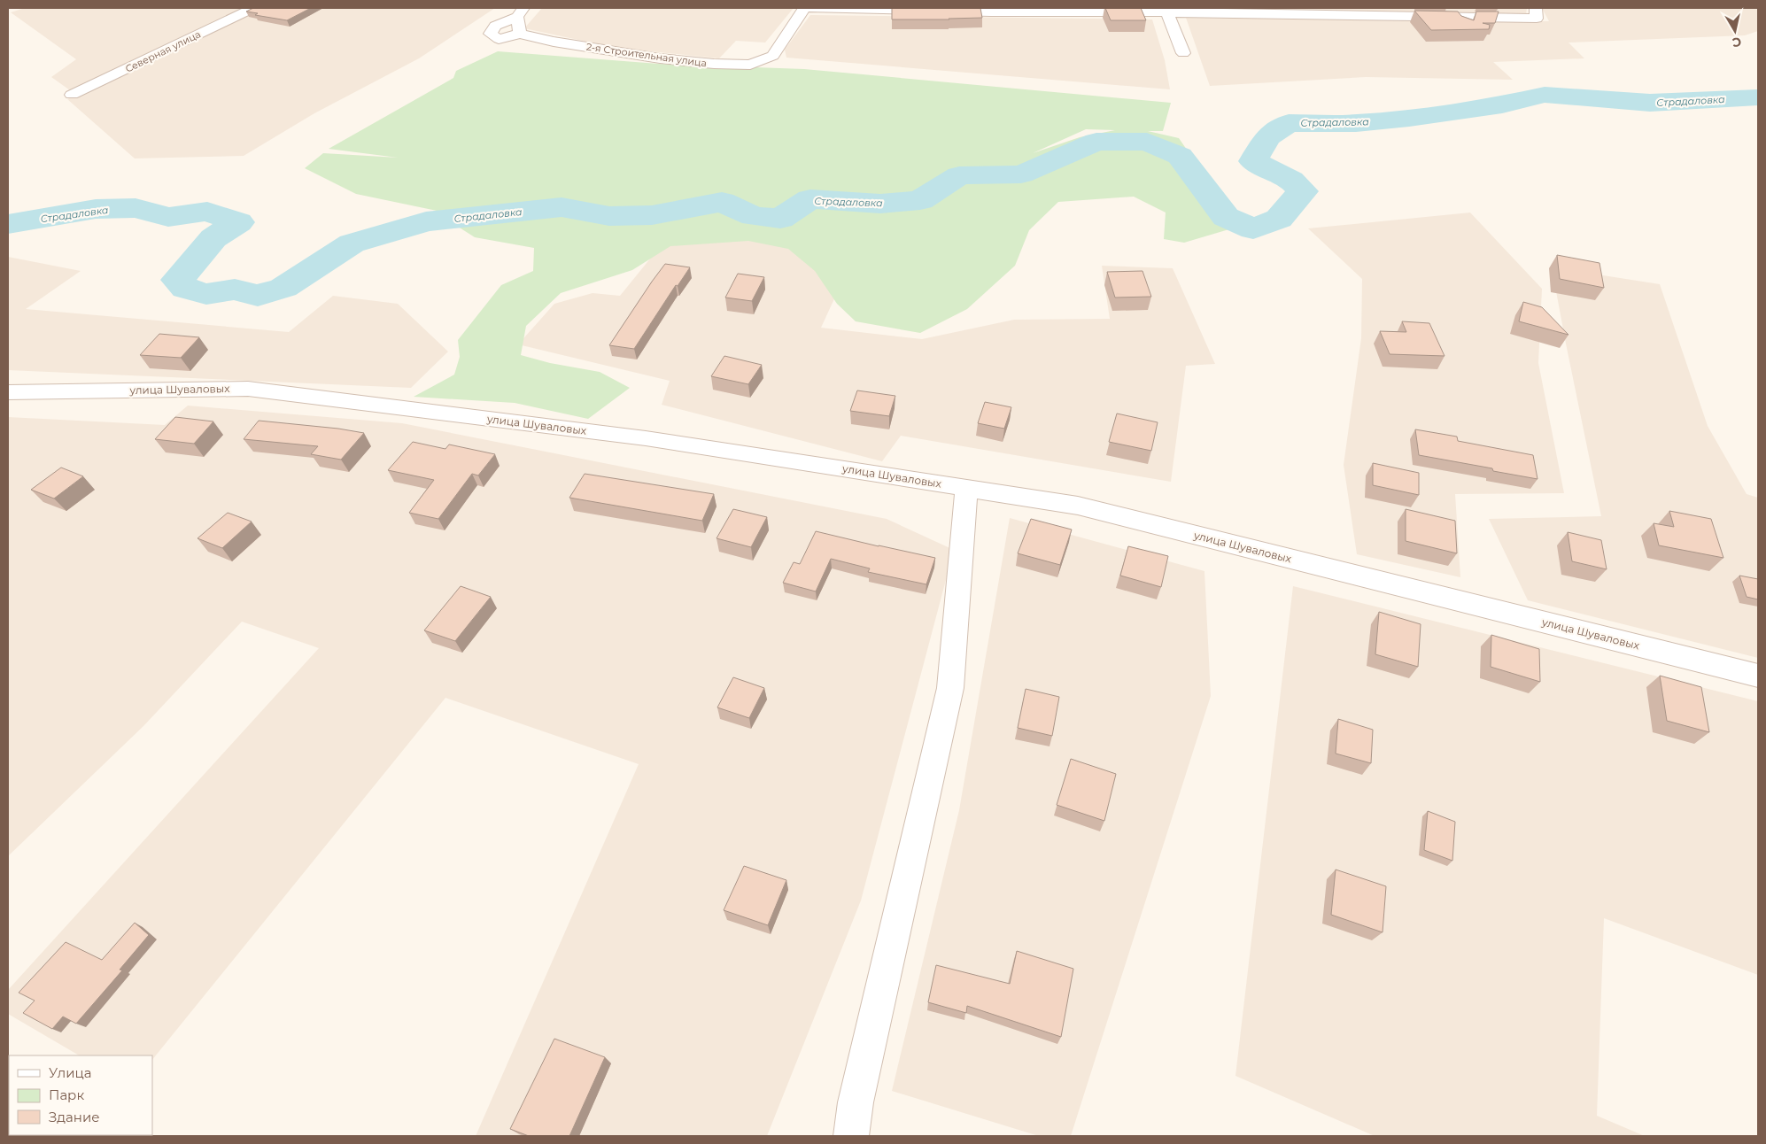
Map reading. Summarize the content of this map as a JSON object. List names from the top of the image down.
{
  "streets": {
    "street": ["Северная улица", "2-я Строительная улица", "улица Шуваловых"]
  },
  "water": ["Страдаловка"],
  "legend": ["Улица", "Парк", "Здание"],
  "north": "bottom"
}
